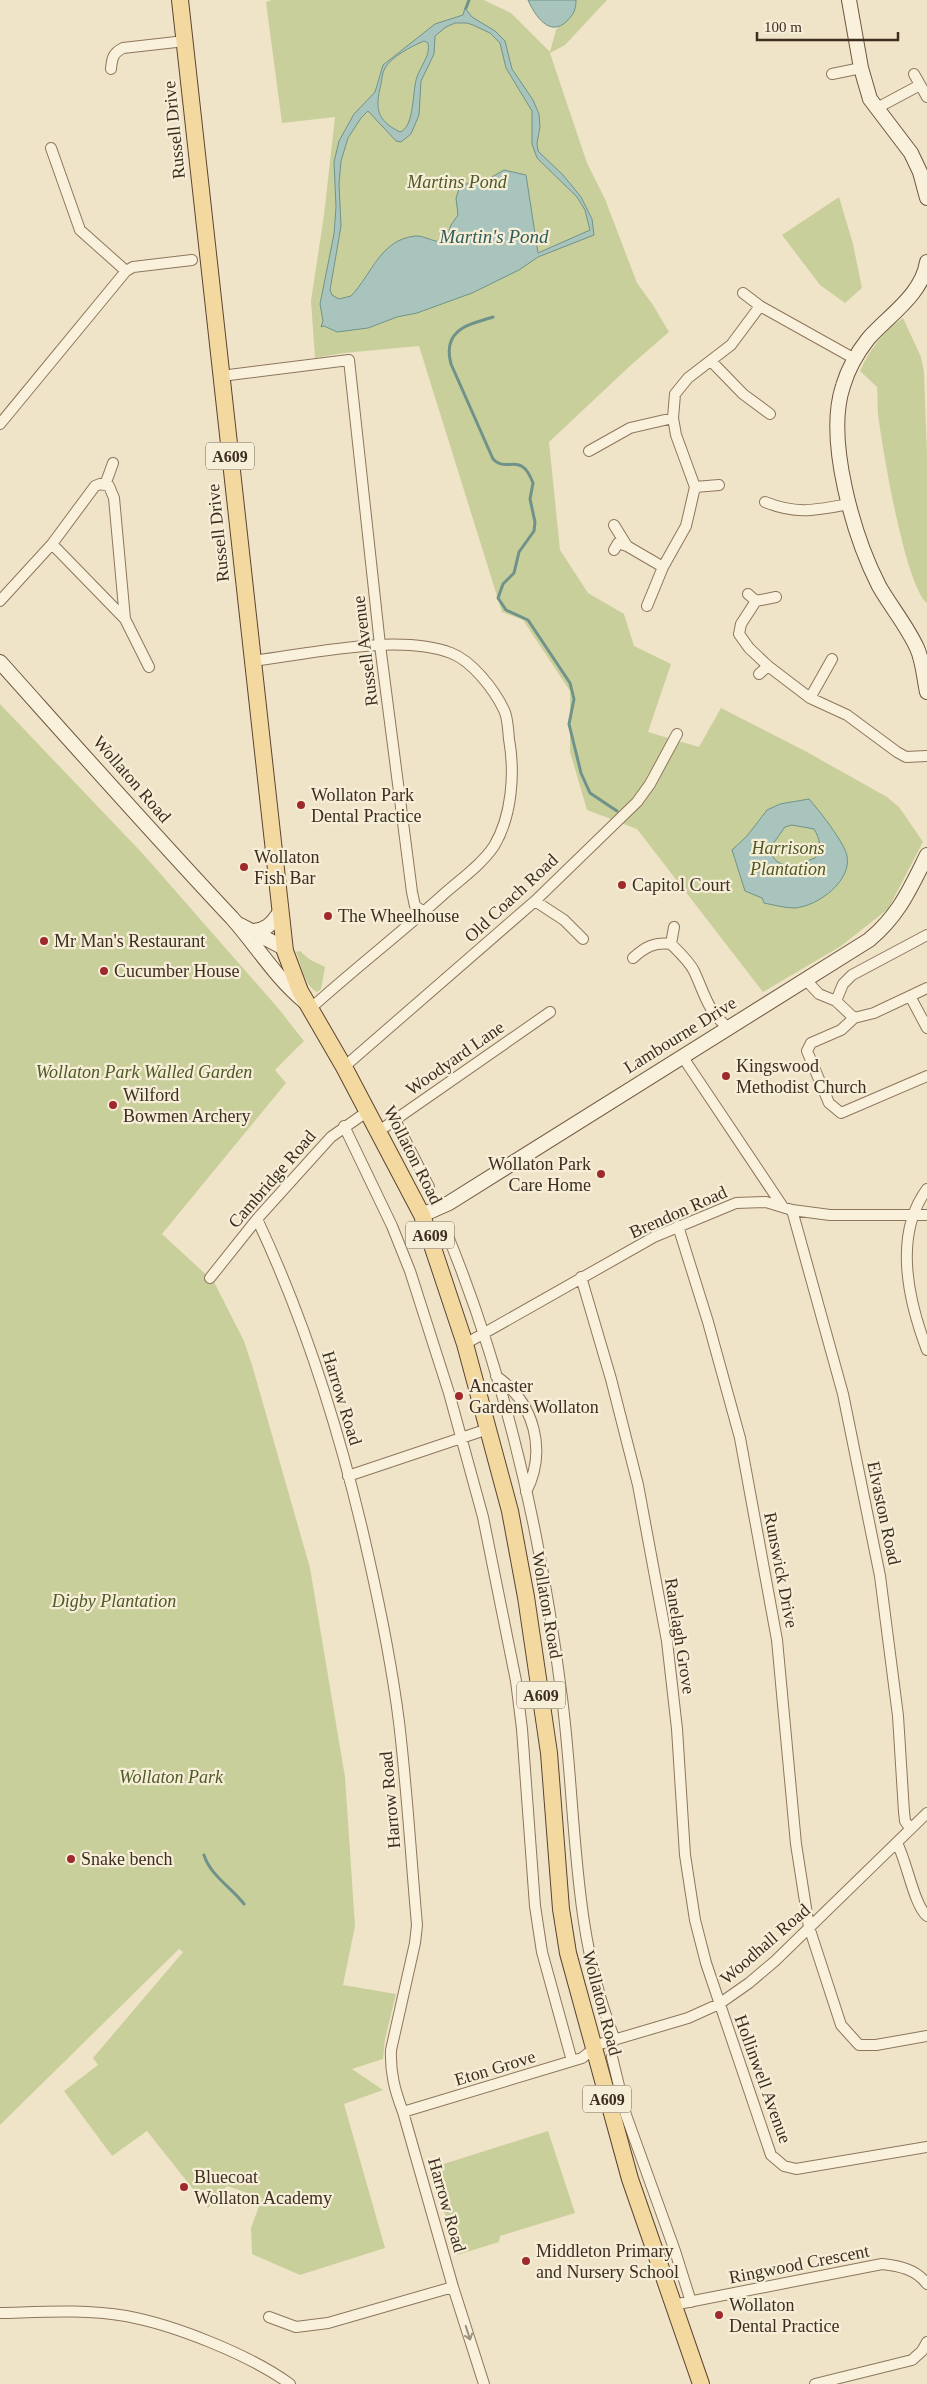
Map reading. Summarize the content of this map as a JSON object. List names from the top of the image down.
{
  "streets": {
    "main road": ["Russell Drive", "A609", "Wollaton Road"],
    "street": [
      "Russell Avenue",
      "Old Coach Road",
      "Lambourne Drive",
      "Woodyard Lane",
      "Cambridge Road",
      "Brendon Road",
      "Harrow Road",
      "Elvaston Road",
      "Runswick Drive",
      "Ranelagh Grove",
      "Woodhall Road",
      "Eton Grove",
      "Hollinwell Avenue",
      "Ringwood Crescent"
    ]
  },
  "crossings": [
    ["Russell Drive", "Russell Avenue"],
    ["Russell Drive", "Wollaton Road"],
    ["Wollaton Road", "Old Coach Road"],
    ["Wollaton Road", "Lambourne Drive"],
    ["Wollaton Road", "Woodyard Lane"],
    ["Wollaton Road", "Cambridge Road"],
    ["Wollaton Road", "Brendon Road"],
    ["Wollaton Road", "Woodhall Road"],
    ["Wollaton Road", "Eton Grove"],
    ["Wollaton Road", "Ringwood Crescent"],
    ["Lambourne Drive", "Elvaston Road"],
    ["Cambridge Road", "Harrow Road"],
    ["Brendon Road", "Elvaston Road"],
    ["Brendon Road", "Runswick Drive"],
    ["Brendon Road", "Ranelagh Grove"],
    ["Harrow Road", "Eton Grove"],
    ["Elvaston Road", "Woodhall Road"],
    ["Runswick Drive", "Woodhall Road"],
    ["Ranelagh Grove", "Woodhall Road"],
    ["Ranelagh Grove", "Hollinwell Avenue"],
    ["Woodhall Road", "Eton Grove"],
    ["Woodhall Road", "Hollinwell Avenue"]
  ],
  "water": ["Martin's Pond"],
  "parks": [
    "Martins Pond",
    "Harrisons Plantation",
    "Wollaton Park Walled Garden",
    "Digby Plantation",
    "Wollaton Park"
  ],
  "places": [
    "Wollaton Park Dental Practice",
    "Wollaton Fish Bar",
    "Capitol Court",
    "The Wheelhouse",
    "Mr Man's Restaurant",
    "Cucumber House",
    "Kingswood Methodist Church",
    "Wilford Bowmen Archery",
    "Wollaton Park Care Home",
    "Ancaster Gardens Wollaton",
    "Snake bench",
    "Bluecoat Wollaton Academy",
    "Middleton Primary and Nursery School",
    "Wollaton Dental Practice"
  ],
  "scale_bar": "100 m"
}
